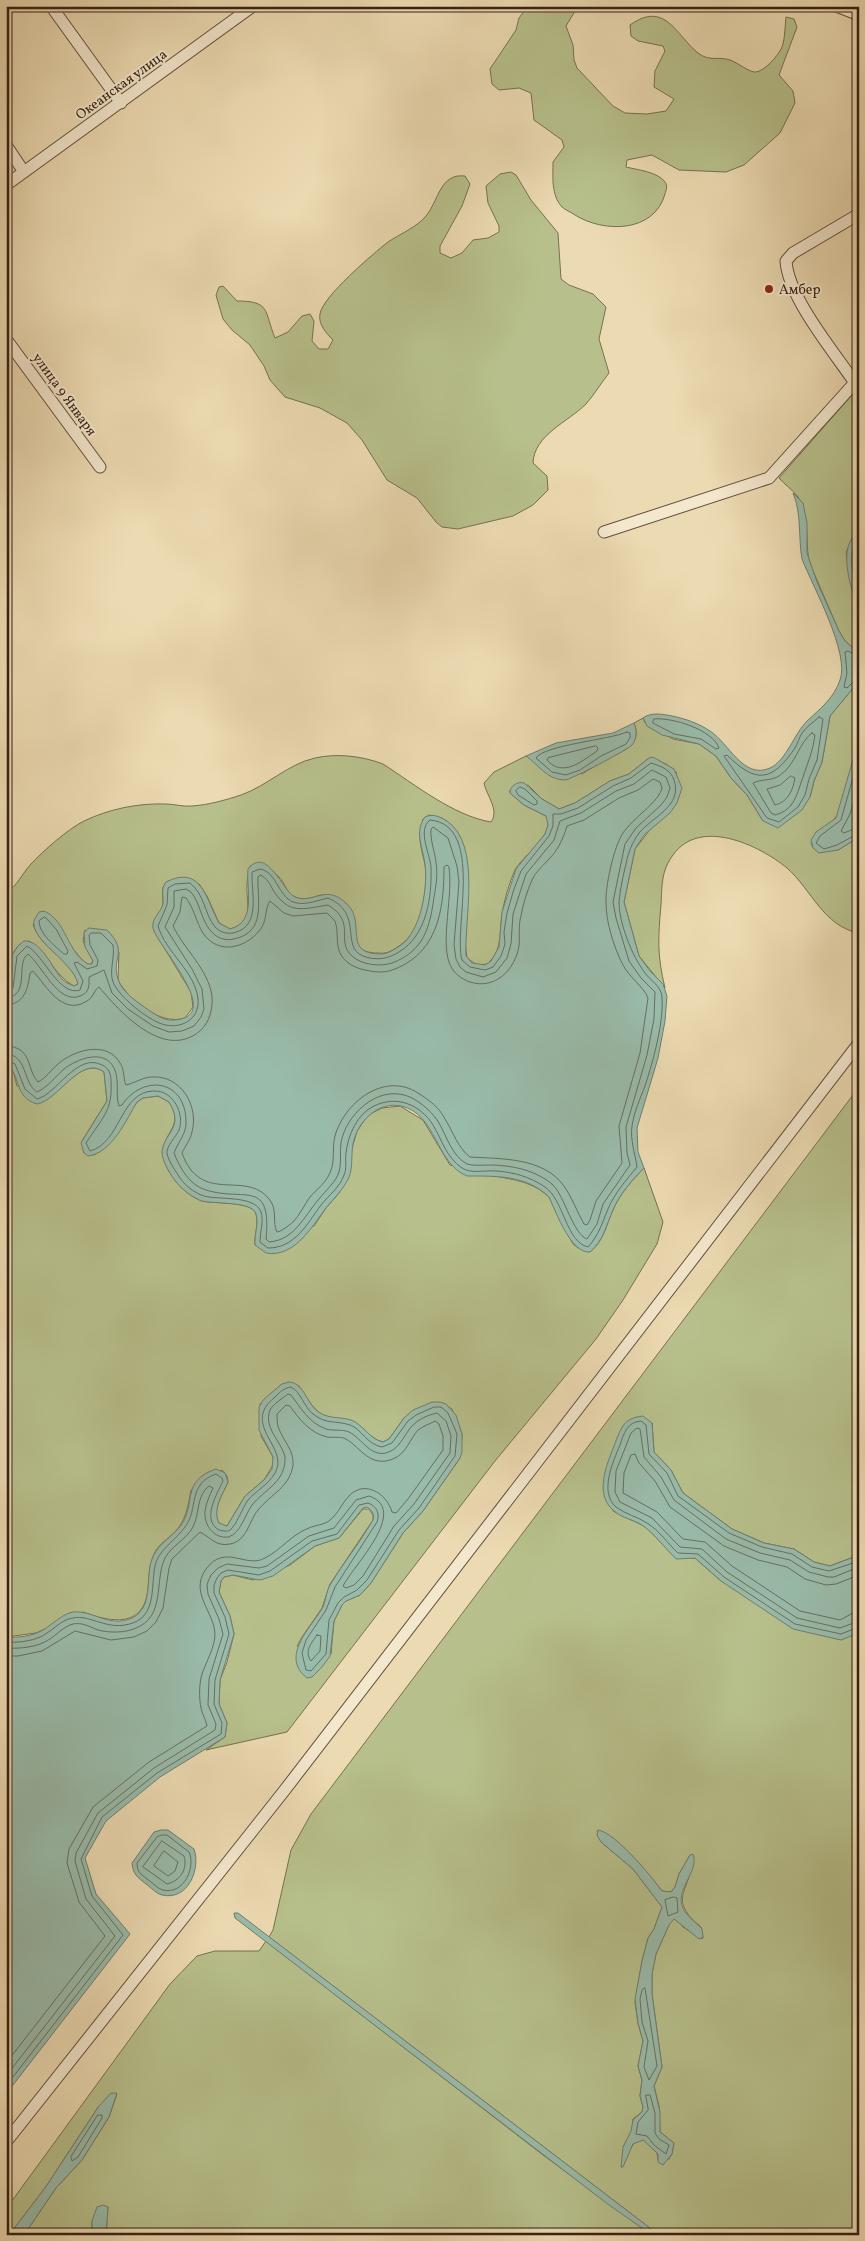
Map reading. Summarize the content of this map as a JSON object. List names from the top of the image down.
{
  "streets": {
    "street": ["Океанская улица", "улица 9 Января"]
  },
  "places": ["Амбер"]
}
